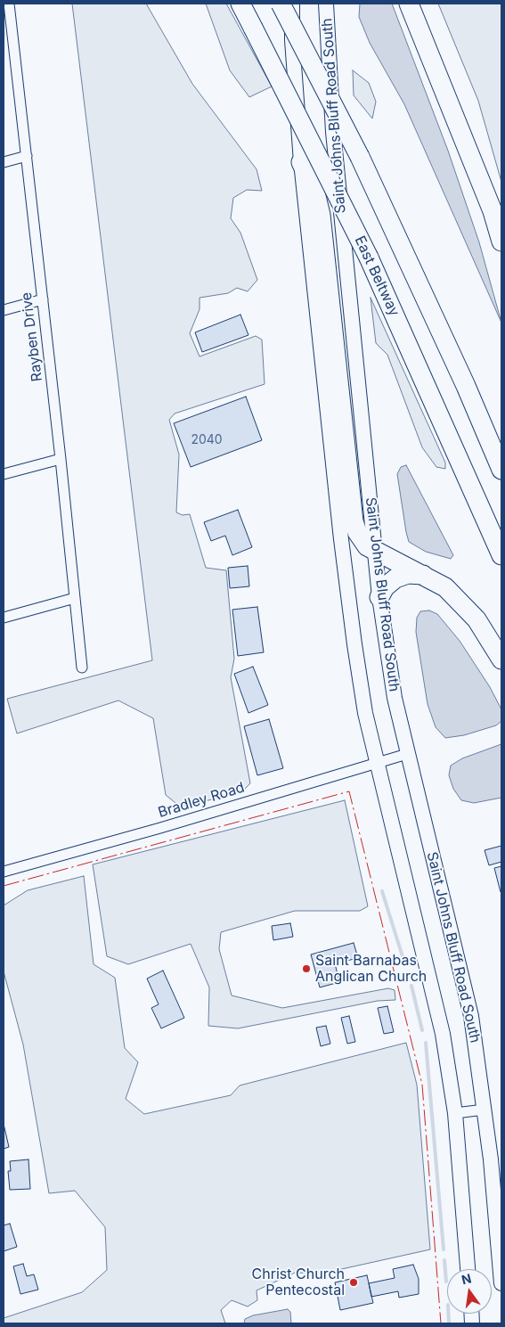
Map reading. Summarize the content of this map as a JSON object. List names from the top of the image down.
{
  "streets": {
    "highway": ["East Beltway"],
    "main road": ["Saint Johns Bluff Road South"],
    "street": ["Rayben Drive", "Bradley Road"]
  },
  "crossings": [
    ["Saint Johns Bluff Road South", "Bradley Road"]
  ],
  "places": ["Saint Barnabas Anglican Church", "Christ Church Pentecostal"],
  "house_numbers": ["2040"],
  "north": "top"
}
